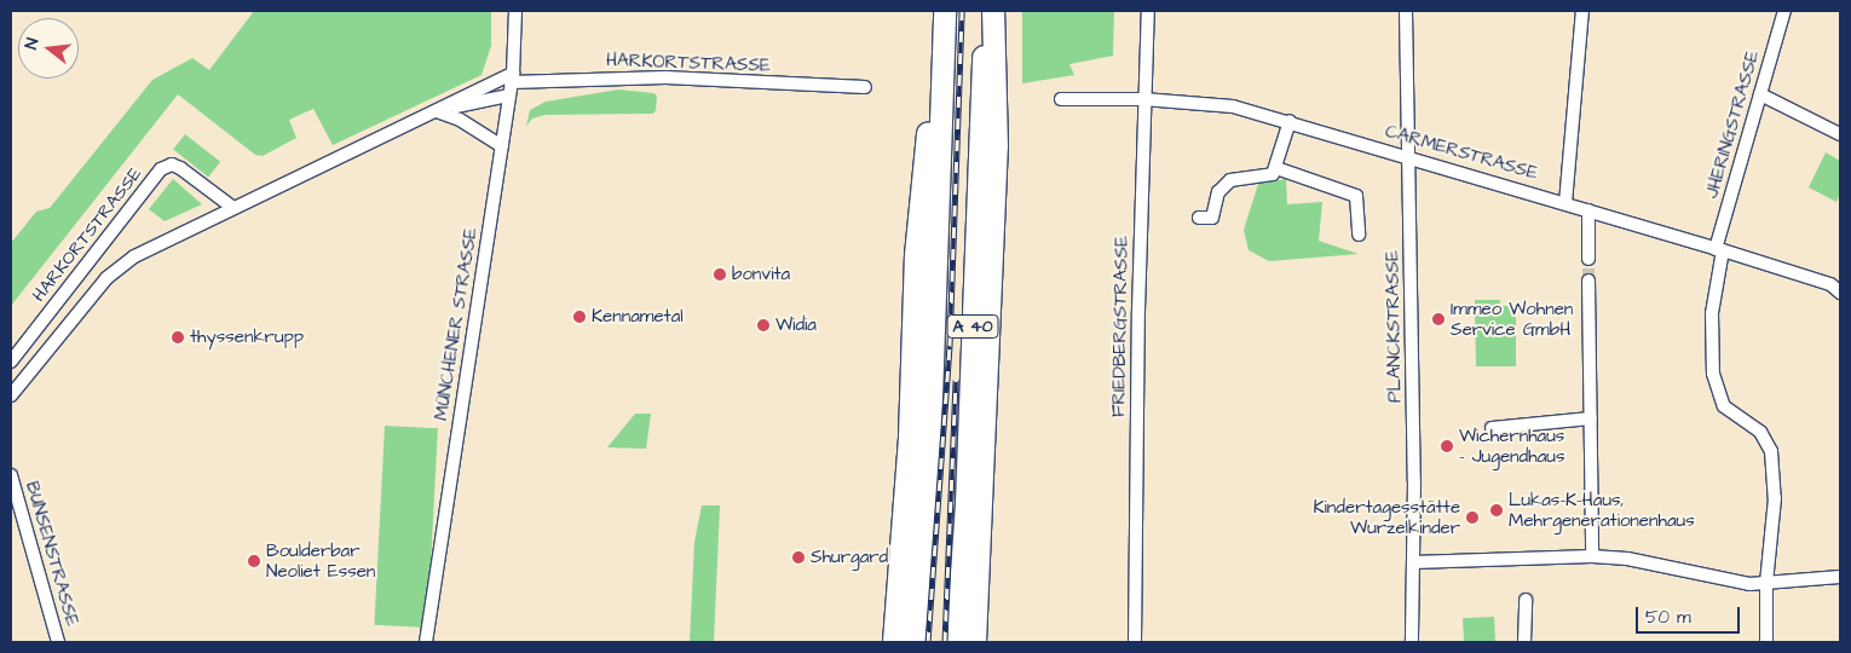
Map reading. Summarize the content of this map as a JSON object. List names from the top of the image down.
{
  "streets": {
    "highway": ["A 40"],
    "street": [
      "HARKORTSTRASSE",
      "JHERINGSTRASSE",
      "CARMERSTRASSE",
      "MÜNCHENER STRASSE",
      "FRIEDBERGSTRASSE",
      "PLANCKSTRASSE",
      "BUNSENSTRASSE"
    ]
  },
  "crossings": [
    ["HARKORTSTRASSE", "MÜNCHENER STRASSE"],
    ["JHERINGSTRASSE", "CARMERSTRASSE"],
    ["CARMERSTRASSE", "FRIEDBERGSTRASSE"],
    ["CARMERSTRASSE", "PLANCKSTRASSE"]
  ],
  "places": [
    "bonvita",
    "Kennametal",
    "Immeo Wohnen Service GmbH",
    "Widia",
    "thyssenkrupp",
    "Wichernhaus - Jugendhaus",
    "Lukas-K-Haus, Mehrgenerationenhaus",
    "Kindertagesstätte Wurzelkinder",
    "Shurgard",
    "Boulderbar Neoliet Essen"
  ],
  "scale_bar": "50 m",
  "north": "left"
}
